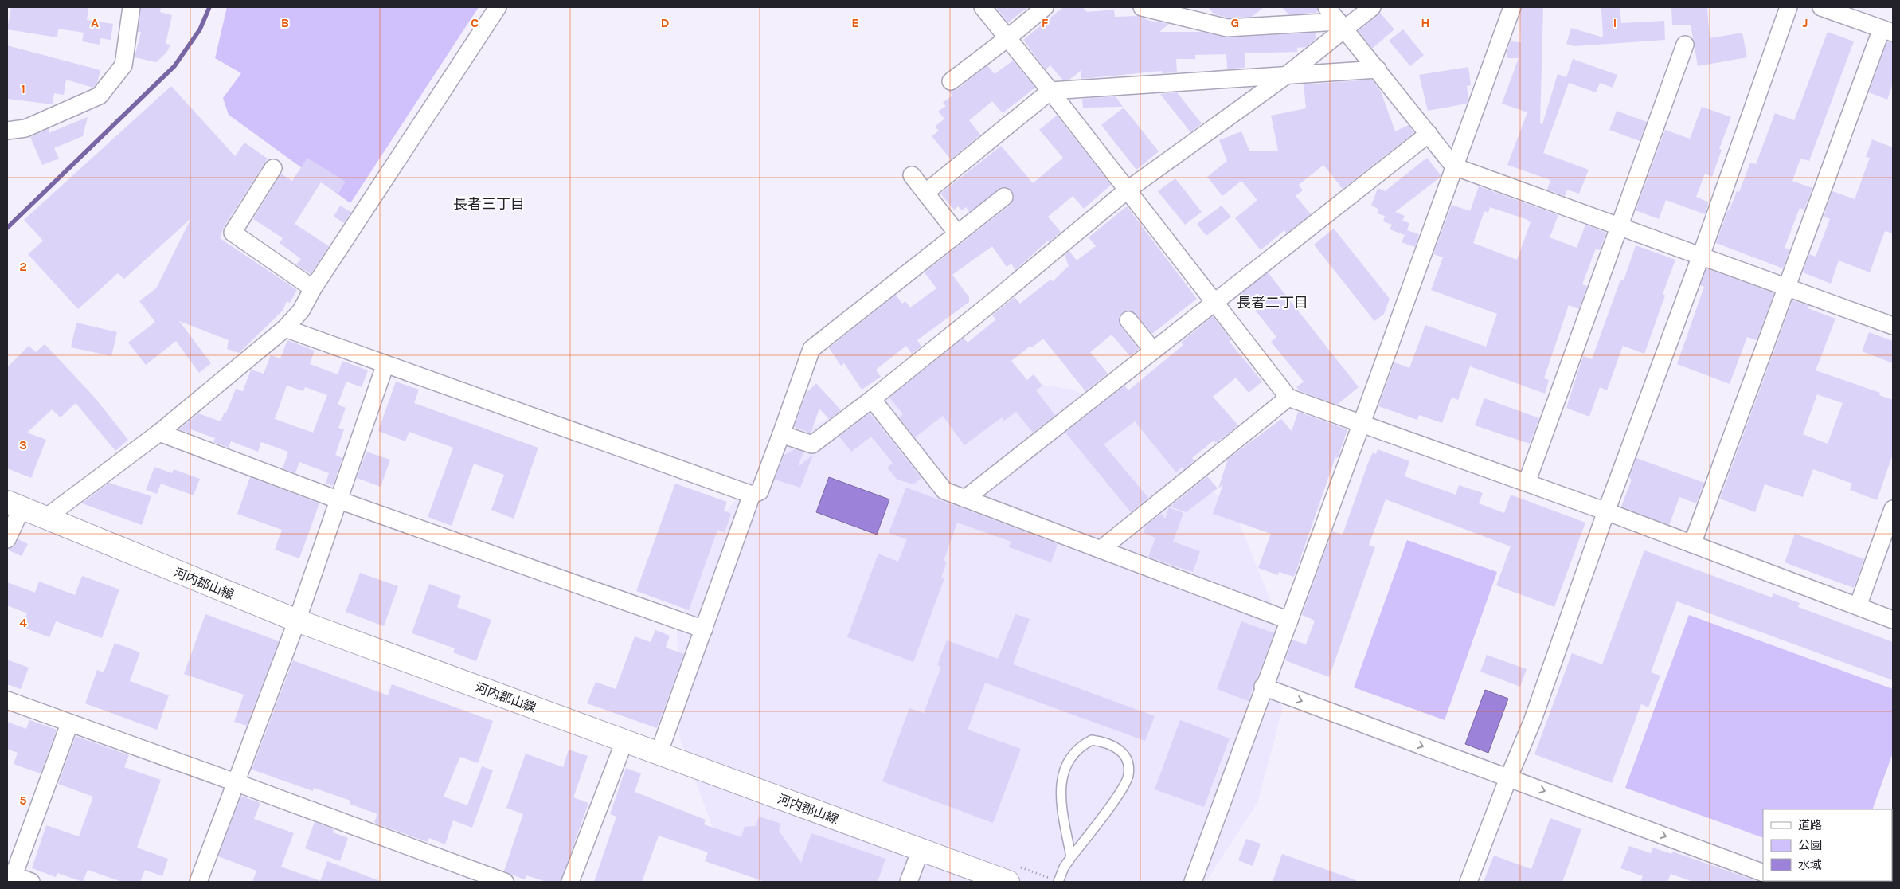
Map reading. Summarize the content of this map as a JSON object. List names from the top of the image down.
{
  "streets": {
    "main road": ["河内郡山線"]
  },
  "districts": ["長者三丁目", "長者二丁目"],
  "legend": ["道路", "公園", "水域"],
  "grid": {
    "columns": [
      "A",
      "B",
      "C",
      "D",
      "E",
      "F",
      "G",
      "H",
      "I",
      "J"
    ],
    "rows": [
      "1",
      "2",
      "3",
      "4",
      "5"
    ]
  }
}
